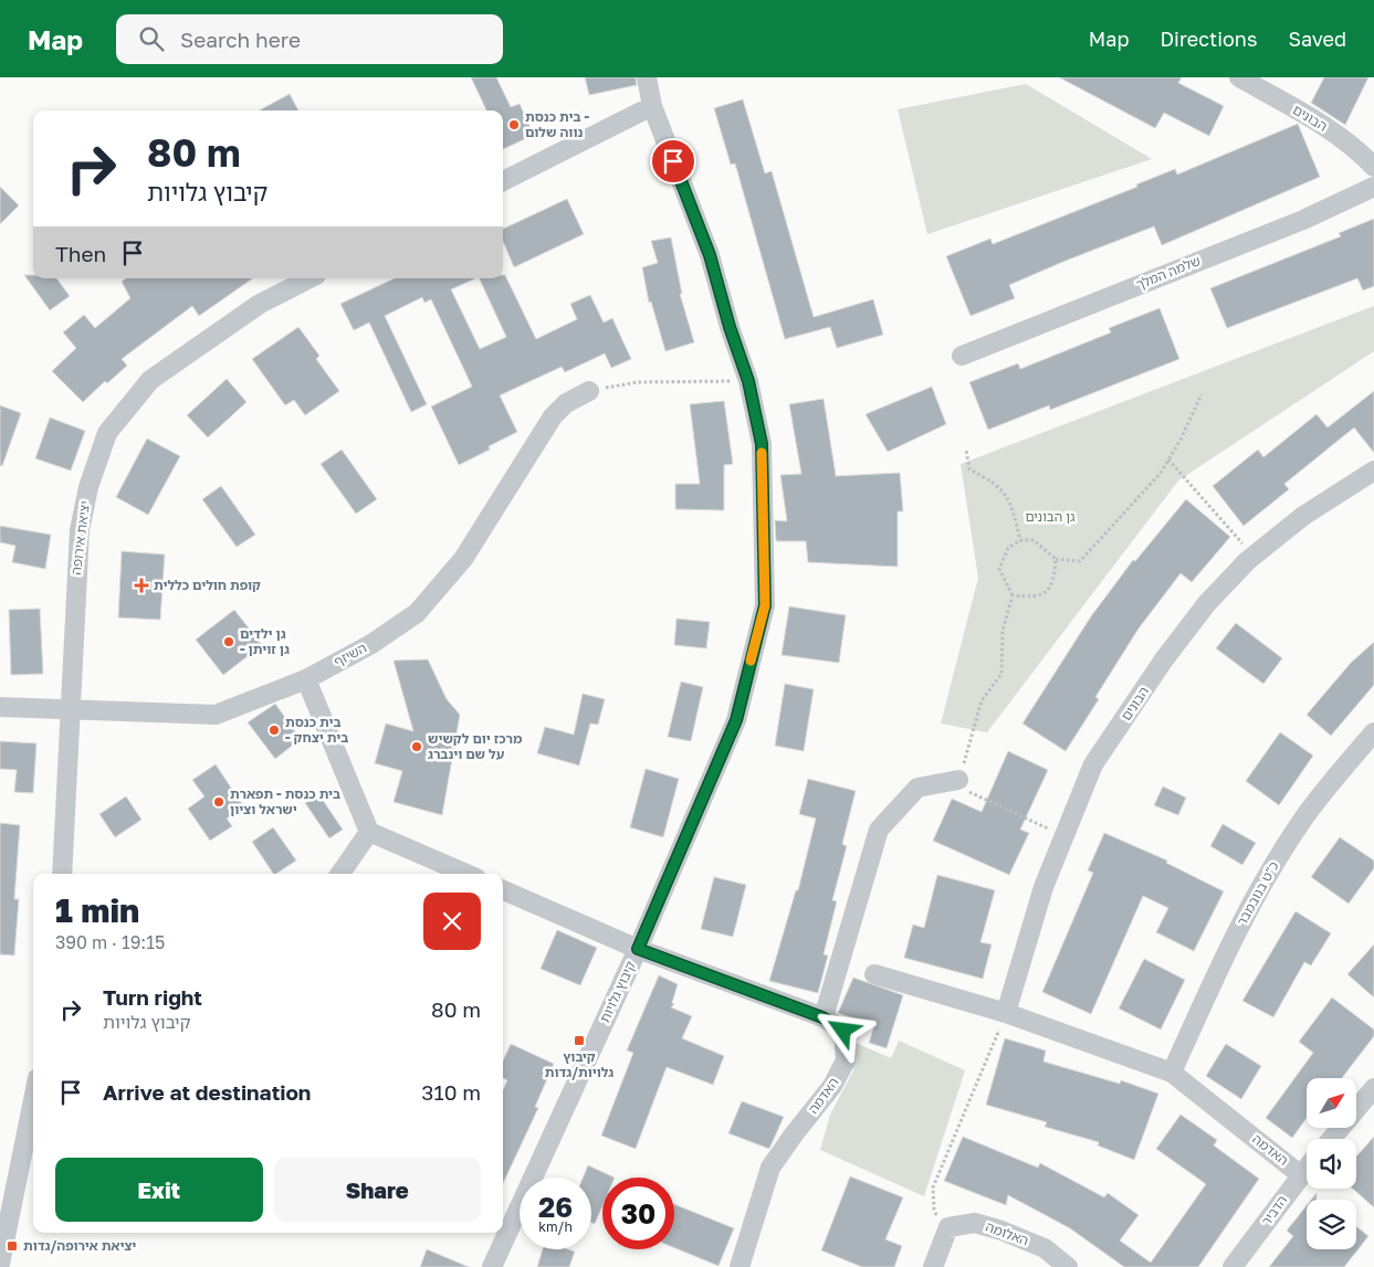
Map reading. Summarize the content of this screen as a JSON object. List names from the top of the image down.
{
  "streets": {
    "street": [
      "הבונים",
      "שלמה המלך",
      "יציאת אירופה",
      "השיזף",
      "כ\"ט בנובמבר",
      "קיבוץ גלויות",
      "האדמה",
      "הדביר",
      "האלומה"
    ]
  },
  "crossings": [
    ["הבונים", "האדמה"],
    ["יציאת אירופה", "השיזף"],
    ["כ\"ט בנובמבר", "האדמה"],
    ["קיבוץ גלויות", "האדמה"],
    ["האדמה", "הדביר"]
  ],
  "parks": ["גן הבונים"],
  "places": {
    "other": [
      "בית כנסת - נווה שלום",
      "גן ילדים - גן זויתן",
      "בית כנסת - בית יצחק",
      "מרכז יום לקשיש על שם וינברג",
      "בית כנסת - תפארת ישראל וציון"
    ],
    "health": ["קופת חולים כללית"],
    "transit": ["קיבוץ גלויות/גדות", "יציאת אירופה/גדות"]
  },
  "north": "top right",
  "page": {
    "header": "Map",
    "search": "Search here",
    "nav": ["Map", "Directions", "Saved"],
    "turn": ["80 m", "קיבוץ גלויות"],
    "then": "Then",
    "heading": ["1 min", "390 m · 19:15"],
    "list": [
      {
        "name": "Turn right",
        "note": "קיבוץ גלויות",
        "value": "80 m"
      },
      {
        "name": "Arrive at destination",
        "value": "310 m"
      }
    ],
    "buttons": ["Exit", "Share"],
    "speed": "26 km/h",
    "limit": "30"
  }
}
